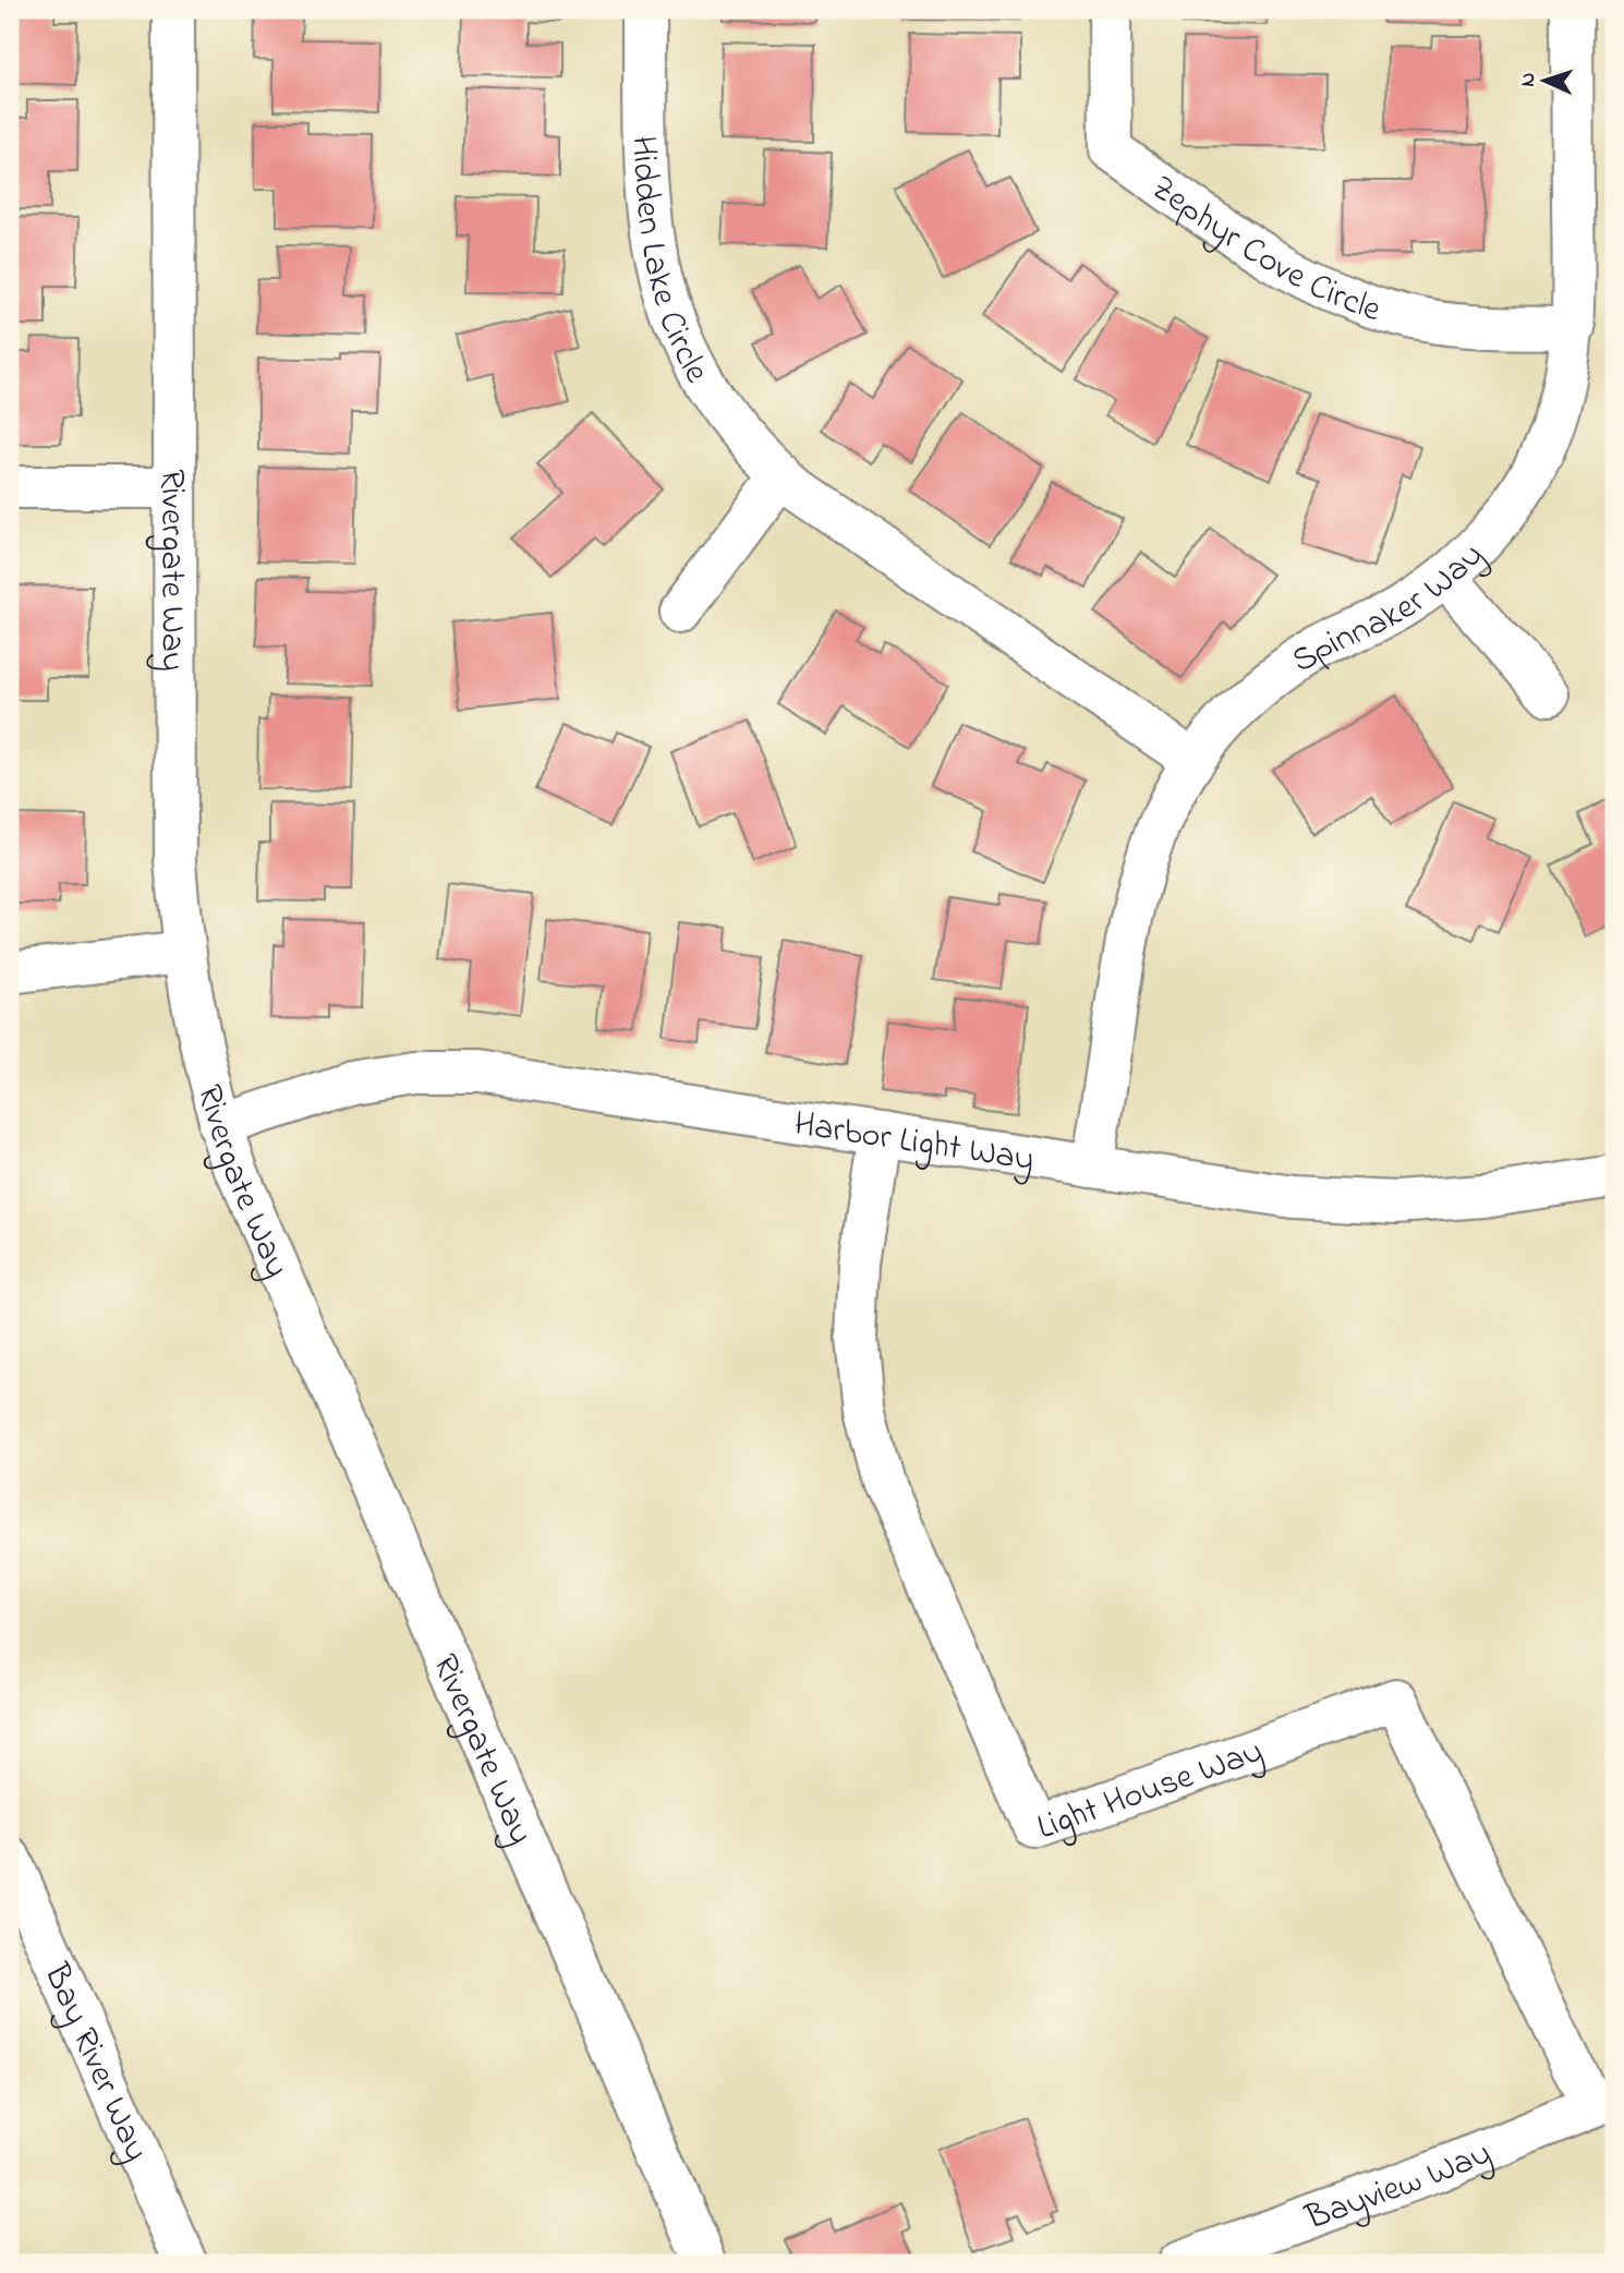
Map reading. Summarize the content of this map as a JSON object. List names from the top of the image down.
{
  "streets": {
    "street": [
      "Zephyr Cove Circle",
      "Hidden Lake Circle",
      "Rivergate Way",
      "Spinnaker Way",
      "Harbor Light Way",
      "Light House Way",
      "Bay River Way",
      "Bayview Way"
    ]
  },
  "crossings": [
    ["Zephyr Cove Circle", "Spinnaker Way"],
    ["Hidden Lake Circle", "Spinnaker Way"],
    ["Rivergate Way", "Harbor Light Way"],
    ["Spinnaker Way", "Harbor Light Way"],
    ["Harbor Light Way", "Light House Way"],
    ["Light House Way", "Bayview Way"]
  ],
  "north": "left"
}
